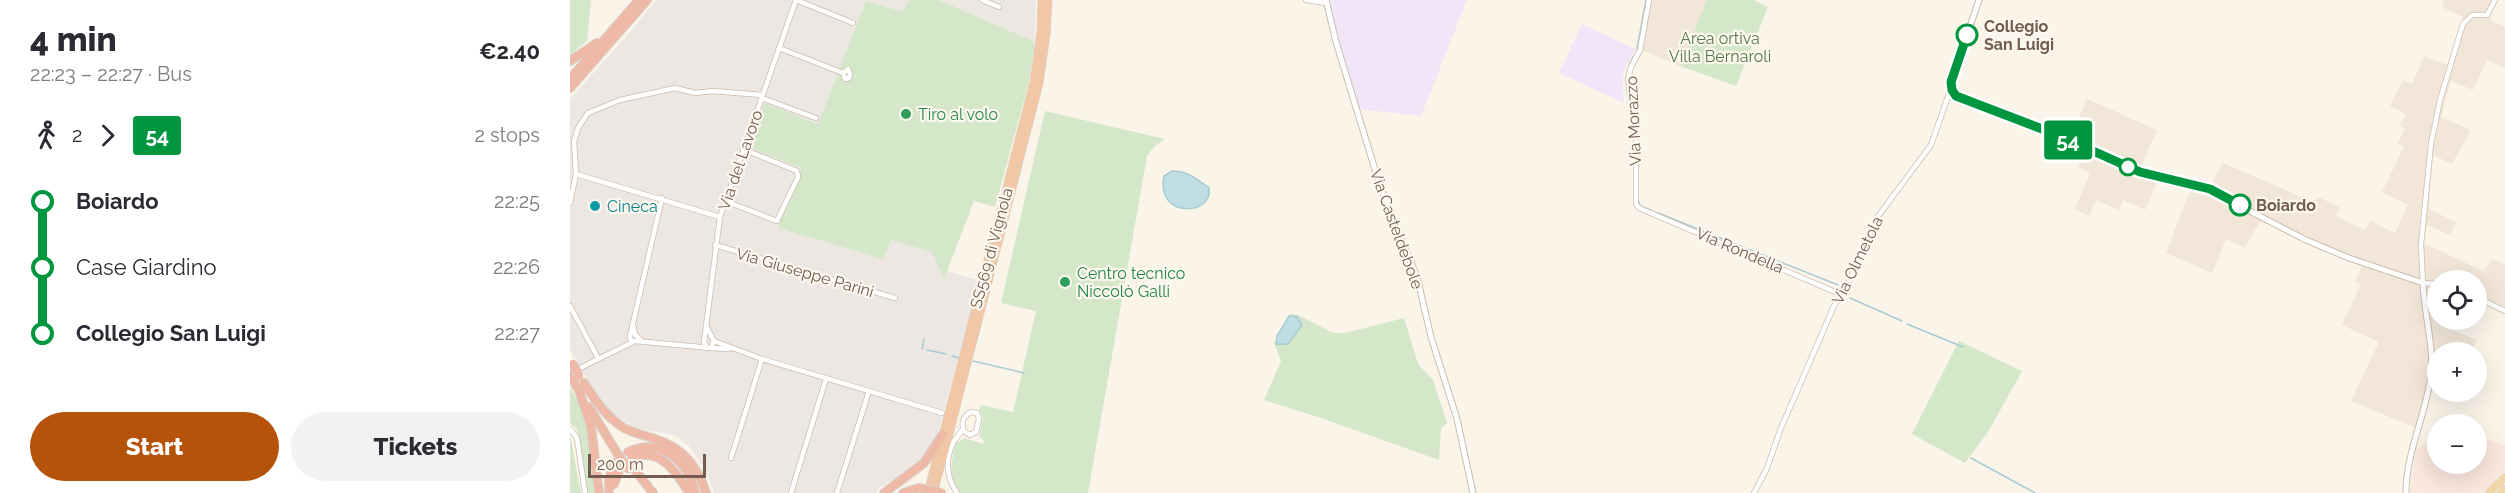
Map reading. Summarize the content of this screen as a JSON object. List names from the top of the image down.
{
  "streets": {
    "highway": ["SS569 di Vignola"],
    "street": [
      "Via Morazzo",
      "Via del Lavoro",
      "Via Casteldebole",
      "Via Rondella",
      "Via Olmetola",
      "Via Giuseppe Parini"
    ]
  },
  "crossings": [
    ["Via Morazzo", "Via Rondella"],
    ["Via del Lavoro", "Via Giuseppe Parini"],
    ["Via Rondella", "Via Olmetola"]
  ],
  "parks": ["Area ortiva Villa Bernaroli"],
  "places": [
    "Collegio San Luigi",
    "Tiro al volo",
    "Boiardo",
    "Cineca",
    "Centro tecnico Niccolò Galli"
  ],
  "lines": ["bus line 54"],
  "scale_bar": "200 m",
  "page": {
    "heading": ["4 min", "22:23 – 22:27 · Bus", "€2.40"],
    "on_map": "54",
    "legs": ["2", "54", "2 stops"],
    "list": [
      {
        "name": "Boiardo",
        "value": "22:25"
      },
      {
        "name": "Case Giardino",
        "value": "22:26"
      },
      {
        "name": "Collegio San Luigi",
        "value": "22:27"
      }
    ],
    "map_buttons": ["+", "−"],
    "buttons": ["Start", "Tickets"],
    "scale": "200 m"
  }
}
